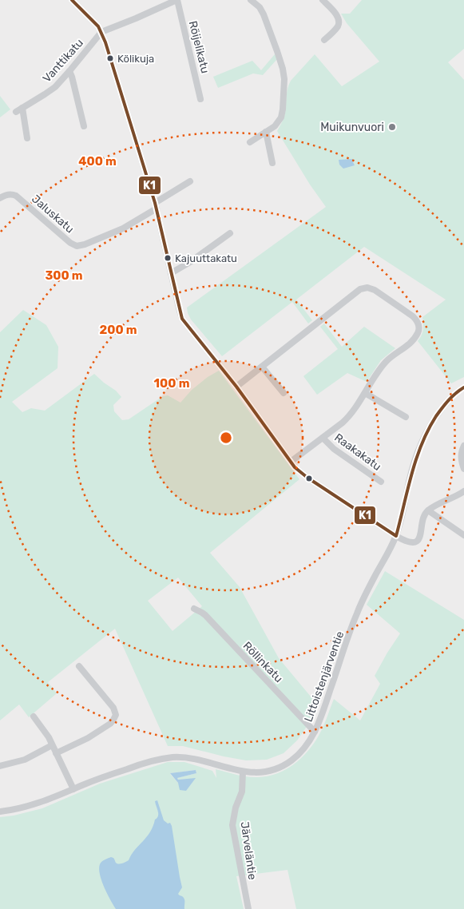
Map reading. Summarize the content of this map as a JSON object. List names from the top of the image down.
{
  "streets": {
    "street": [
      "Röijelikatu",
      "Vanttikatu",
      "Jaluskatu",
      "Raakakatu",
      "Röllinkatu",
      "Littoistenjärventie",
      "Järveläntie"
    ]
  },
  "crossings": [
    ["Röllinkatu", "Littoistenjärventie"],
    ["Littoistenjärventie", "Järveläntie"]
  ],
  "places": ["Kölikuja", "Muikunvuori", "Kajuuttakatu"],
  "lines": ["transit line K1"],
  "rings": [
    "400 m",
    "300 m",
    "200 m",
    "100 m"
  ]
}
